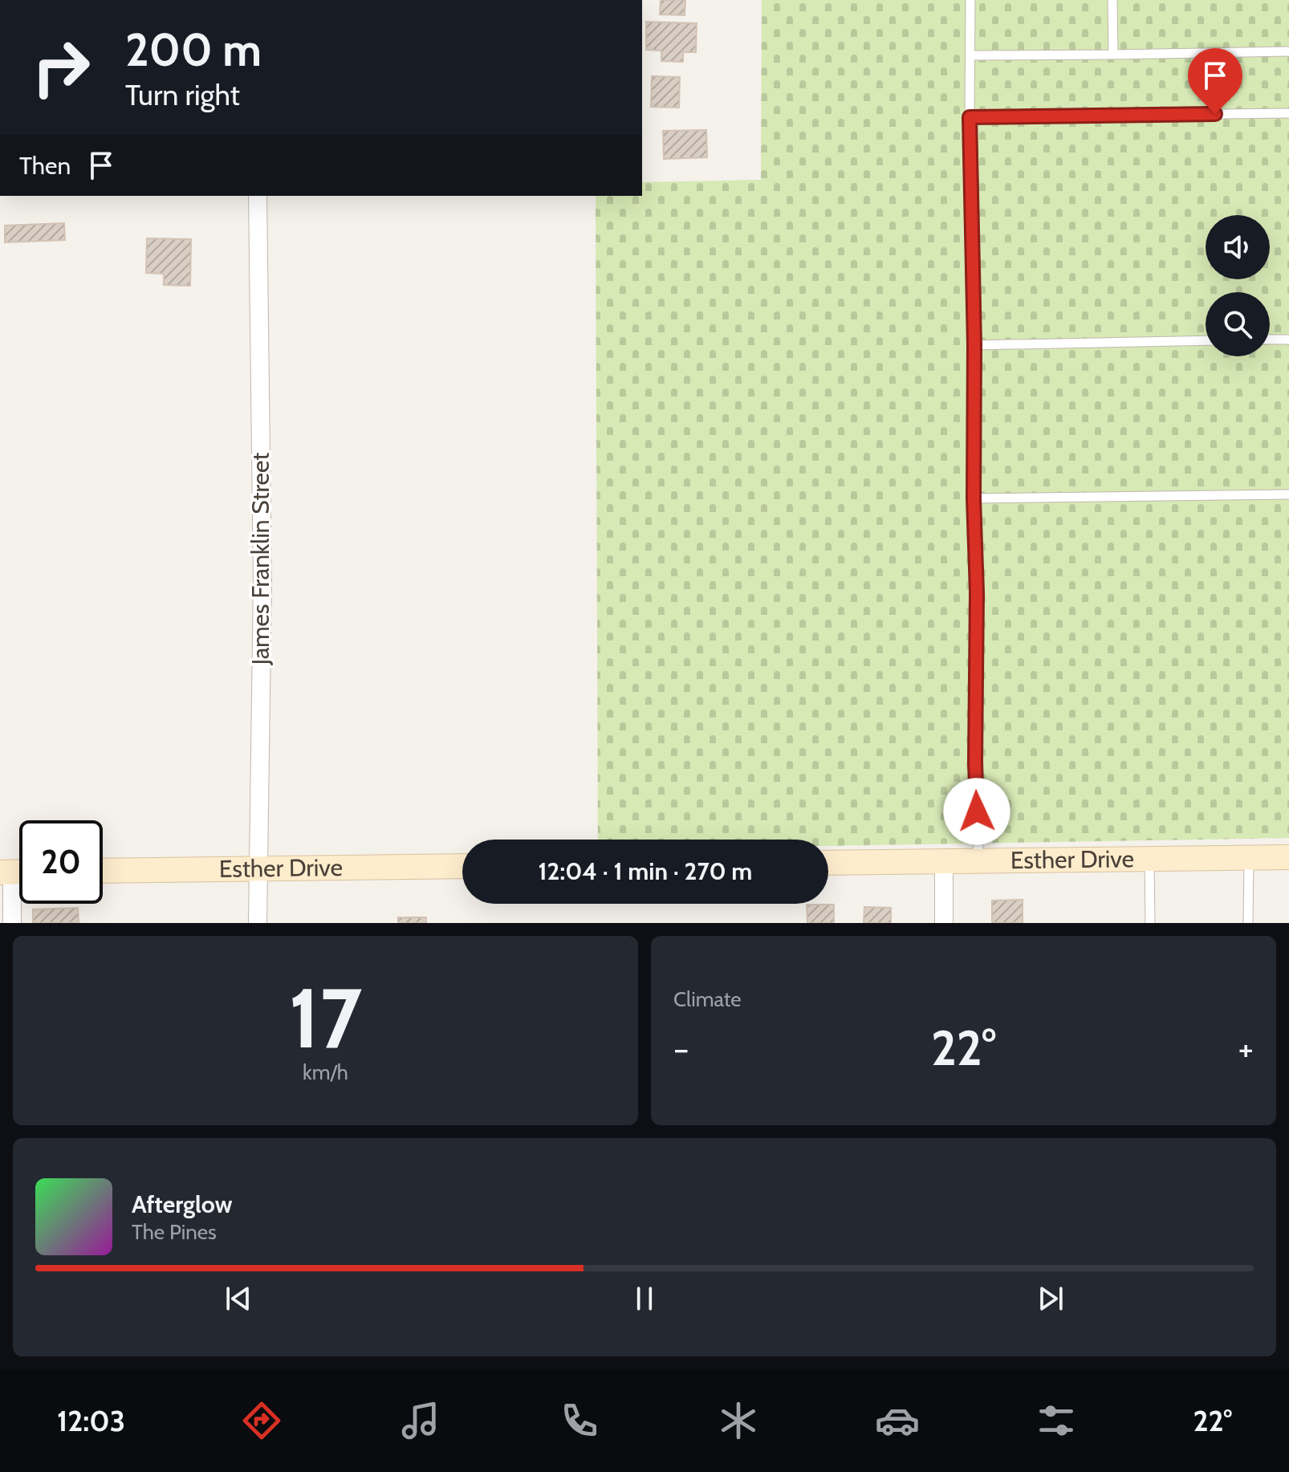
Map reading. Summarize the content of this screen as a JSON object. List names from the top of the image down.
{
  "streets": {
    "street": ["James Franklin Street", "Esther Drive"]
  },
  "crossings": [
    ["James Franklin Street", "Esther Drive"]
  ],
  "page": {
    "turn": ["200 m", "Turn right"],
    "then": "Then",
    "limit": "20",
    "trip": "12:04 · 1 min · 270 m",
    "tile": [
      ["17", "km/h"],
      "Climate"
    ],
    "heat": ["−", "22°", "+"],
    "song": ["Afterglow", "The Pines"],
    "tabs": ["12:03", "22°"]
  }
}
